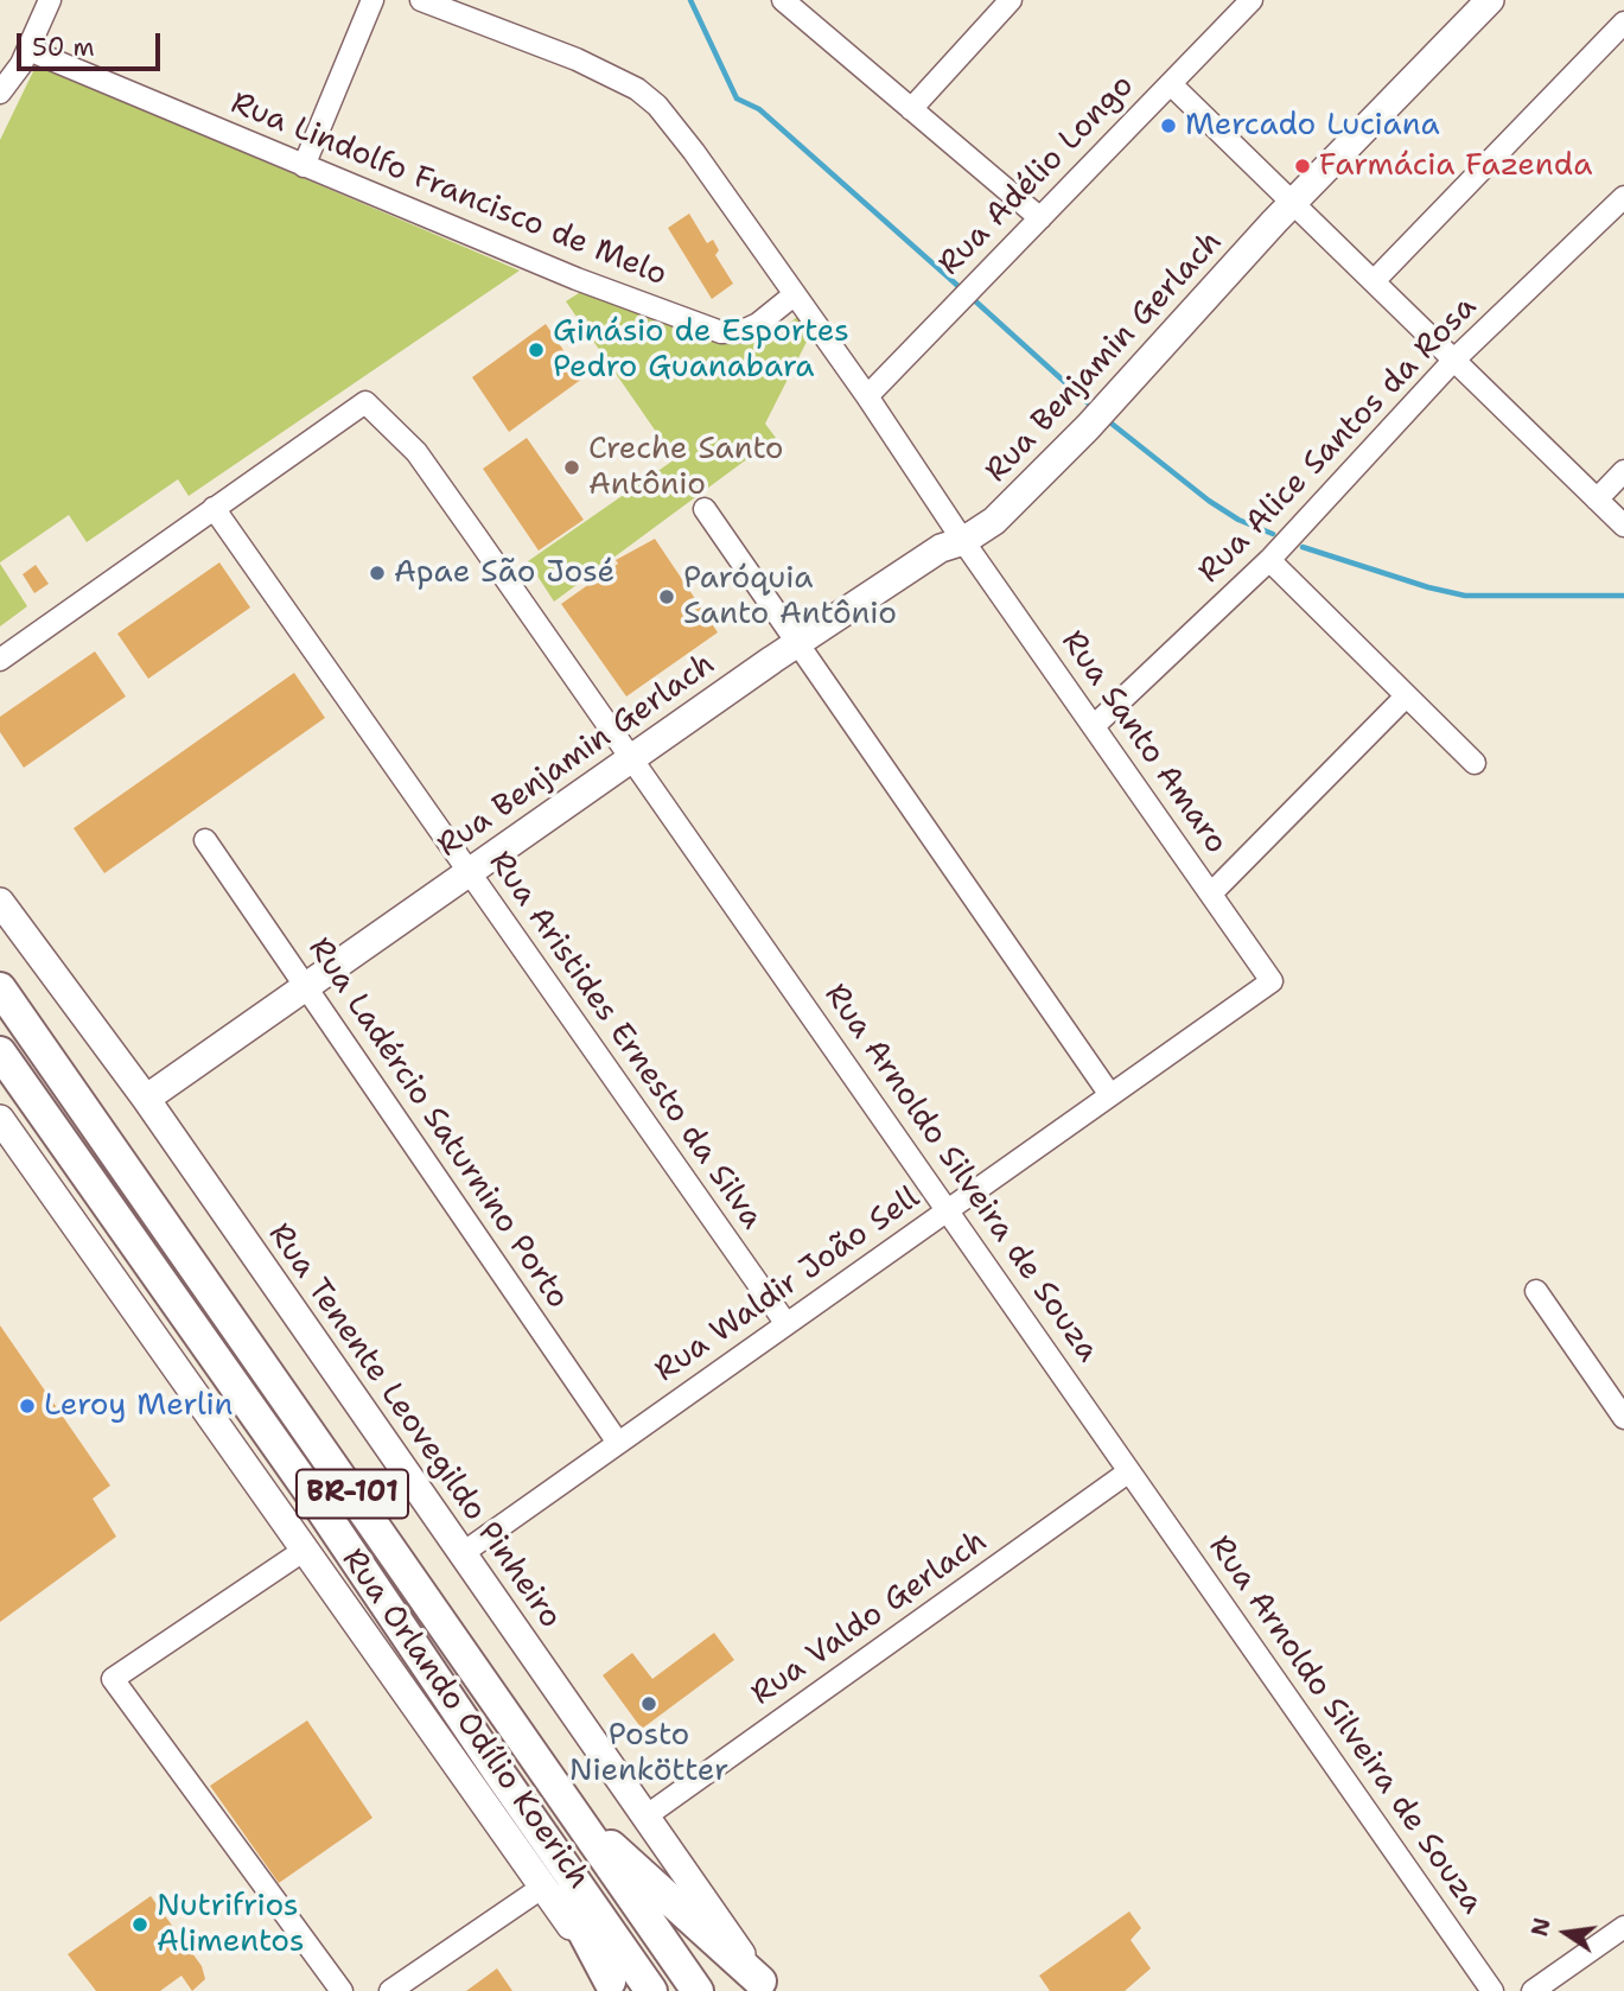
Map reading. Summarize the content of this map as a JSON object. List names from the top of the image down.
{
  "streets": {
    "highway": ["BR-101"],
    "main road": ["Rua Benjamin Gerlach", "Rua Tenente Leovegildo Pinheiro", "Rua Orlando Odílio Koerich"],
    "street": [
      "Rua Adélio Longo",
      "Rua Lindolfo Francisco de Melo",
      "Rua Alice Santos da Rosa",
      "Rua Santo Amaro",
      "Rua Aristides Ernesto da Silva",
      "Rua Ladércio Saturnino Porto",
      "Rua Arnoldo Silveira de Souza",
      "Rua Waldir João Sell",
      "Rua Valdo Gerlach"
    ]
  },
  "crossings": [
    ["Rua Adélio Longo", "Rua Santo Amaro"],
    ["Rua Lindolfo Francisco de Melo", "Rua Santo Amaro"],
    ["Rua Benjamin Gerlach", "Rua Santo Amaro"],
    ["Rua Benjamin Gerlach", "Rua Aristides Ernesto da Silva"],
    ["Rua Benjamin Gerlach", "Rua Ladércio Saturnino Porto"],
    ["Rua Benjamin Gerlach", "Rua Arnoldo Silveira de Souza"],
    ["Rua Benjamin Gerlach", "Rua Tenente Leovegildo Pinheiro"],
    ["Rua Alice Santos da Rosa", "Rua Santo Amaro"],
    ["Rua Santo Amaro", "Rua Waldir João Sell"],
    ["Rua Aristides Ernesto da Silva", "Rua Arnoldo Silveira de Souza"],
    ["Rua Aristides Ernesto da Silva", "Rua Waldir João Sell"],
    ["Rua Ladércio Saturnino Porto", "Rua Waldir João Sell"],
    ["Rua Arnoldo Silveira de Souza", "Rua Waldir João Sell"],
    ["Rua Arnoldo Silveira de Souza", "Rua Valdo Gerlach"],
    ["Rua Waldir João Sell", "Rua Tenente Leovegildo Pinheiro"],
    ["Rua Tenente Leovegildo Pinheiro", "Rua Valdo Gerlach"]
  ],
  "places": [
    "Mercado Luciana",
    "Farmácia Fazenda",
    "Ginásio de Esportes Pedro Guanabara",
    "Creche Santo Antônio",
    "Apae São José",
    "Paróquia Santo Antônio",
    "Leroy Merlin",
    "Posto Nienkötter",
    "Nutrifrios Alimentos"
  ],
  "scale_bar": "50 m",
  "north": "left"
}
